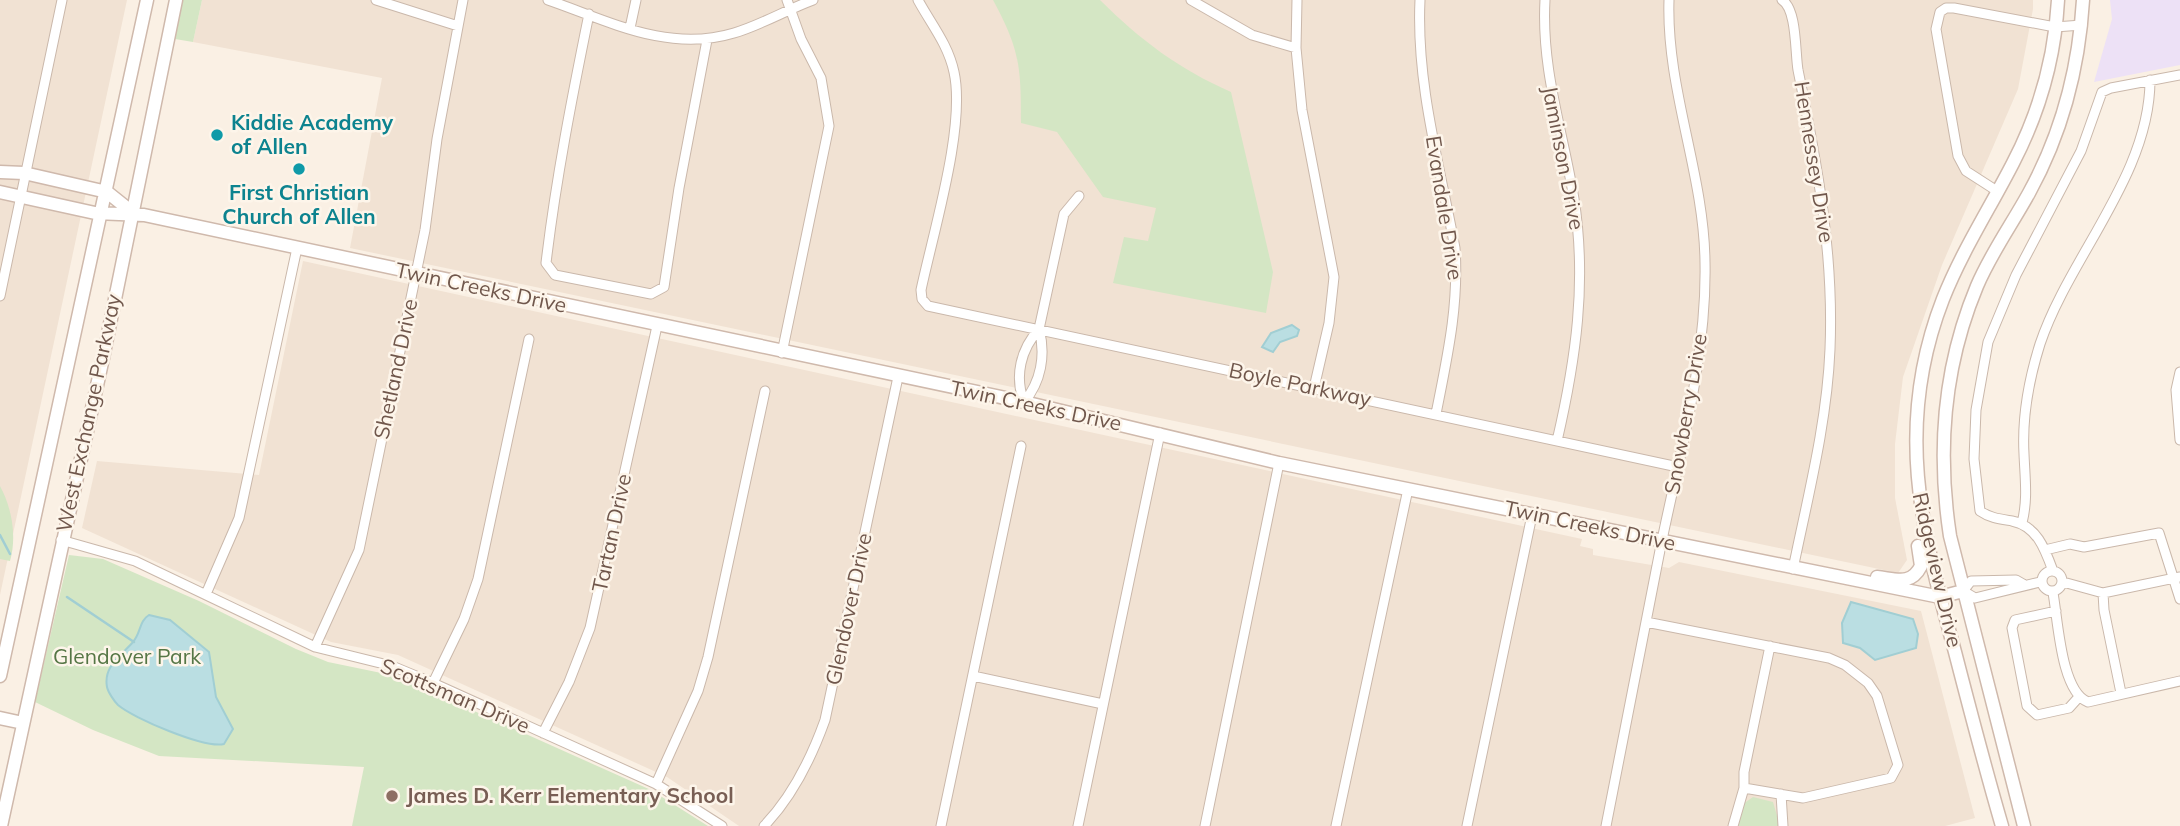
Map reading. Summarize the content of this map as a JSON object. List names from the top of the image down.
{
  "streets": {
    "main road": ["Twin Creeks Drive", "West Exchange Parkway", "Ridgeview Drive"],
    "street": [
      "Jaminson Drive",
      "Hennessey Drive",
      "Evandale Drive",
      "Shetland Drive",
      "Boyle Parkway",
      "Snowberry Drive",
      "Tartan Drive",
      "Glendover Drive",
      "Scottsman Drive"
    ]
  },
  "crossings": [
    ["Jaminson Drive", "Boyle Parkway"],
    ["Hennessey Drive", "Twin Creeks Drive"],
    ["Evandale Drive", "Boyle Parkway"],
    ["Twin Creeks Drive", "Shetland Drive"],
    ["Twin Creeks Drive", "West Exchange Parkway"],
    ["Twin Creeks Drive", "Snowberry Drive"],
    ["Twin Creeks Drive", "Tartan Drive"],
    ["Twin Creeks Drive", "Ridgeview Drive"],
    ["Twin Creeks Drive", "Glendover Drive"],
    ["Shetland Drive", "Scottsman Drive"],
    ["Boyle Parkway", "Snowberry Drive"],
    ["West Exchange Parkway", "Scottsman Drive"],
    ["Tartan Drive", "Scottsman Drive"]
  ],
  "parks": ["Glendover Park"],
  "places": ["Kiddie Academy of Allen", "First Christian Church of Allen", "James D. Kerr Elementary School"]
}
